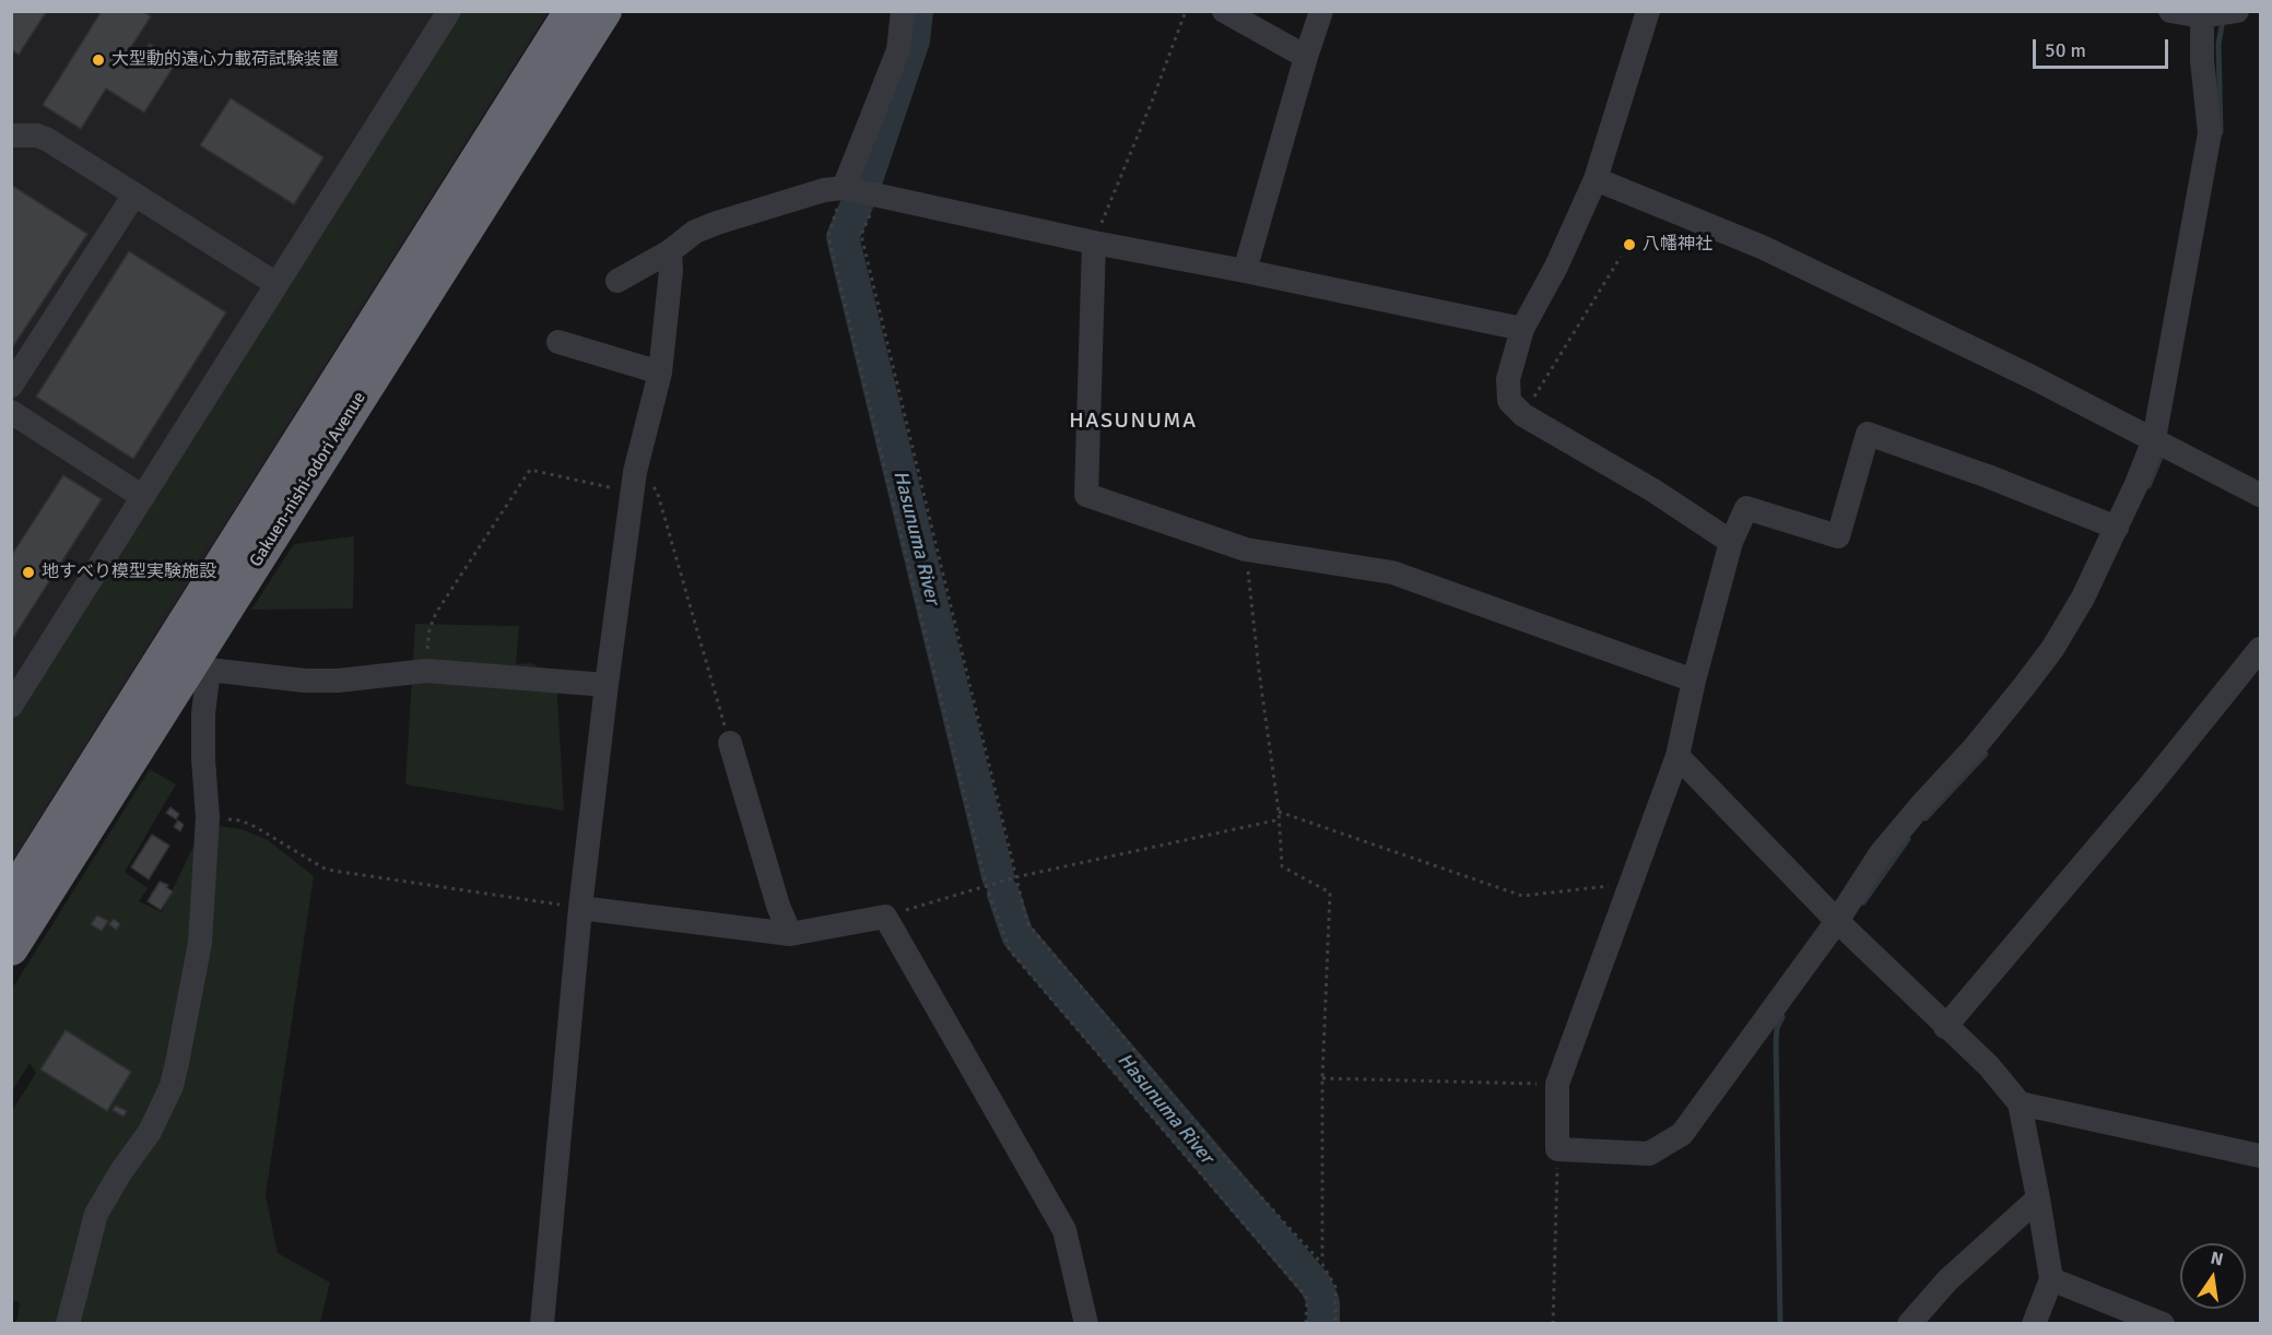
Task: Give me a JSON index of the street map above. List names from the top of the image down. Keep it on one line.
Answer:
{"streets":{"highway":["Gakuen-nishi-odori Avenue"]},"districts":["HASUNUMA"],"water":["Hasunuma River"],"places":["大型動的遠心力載荷試験装置","八幡神社","地すべり模型実験施設"],"scale_bar":"50 m","north":"top"}
